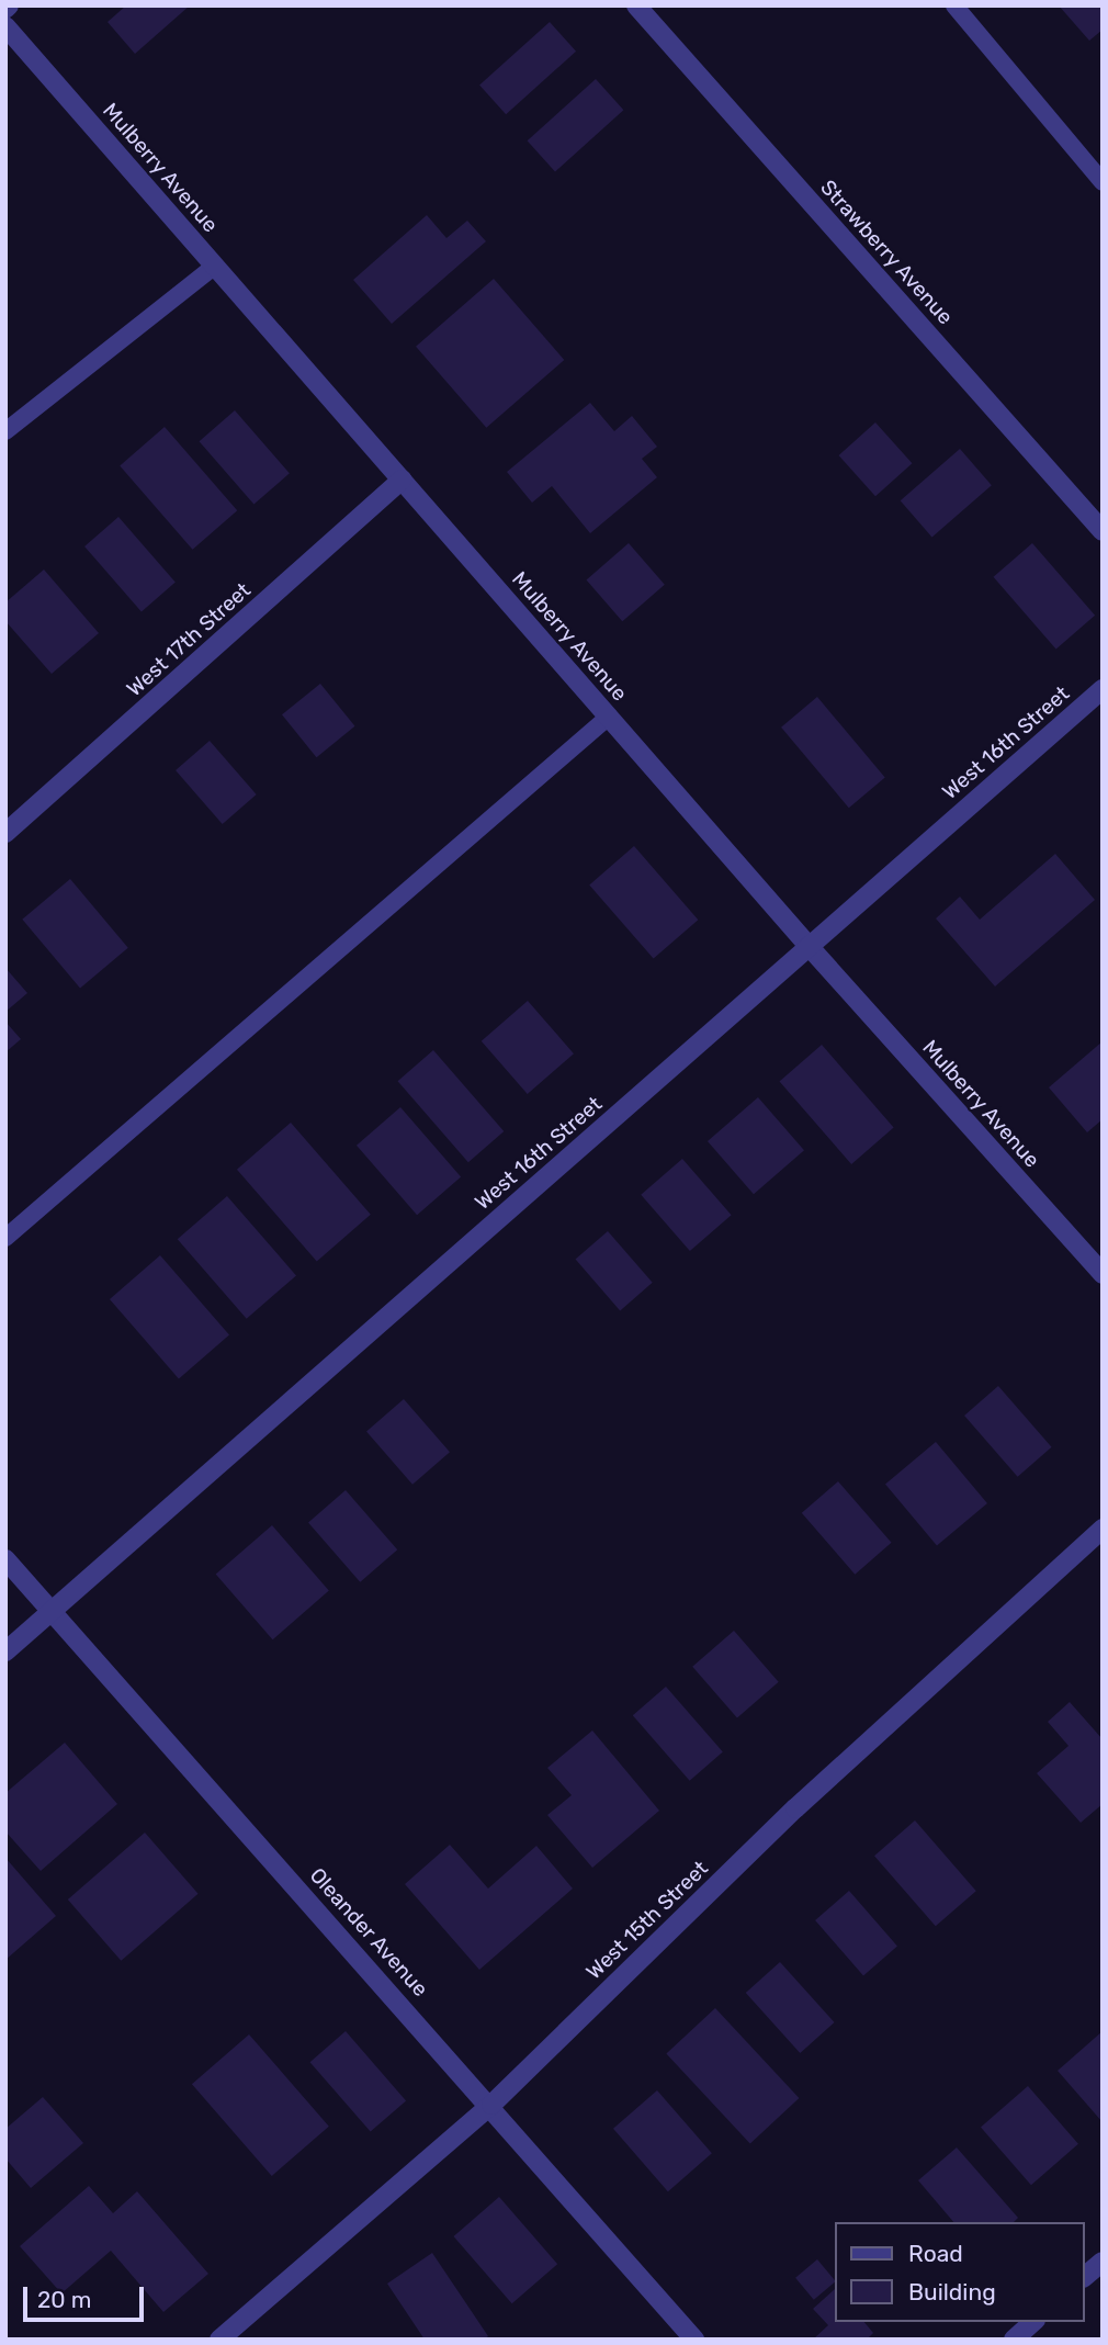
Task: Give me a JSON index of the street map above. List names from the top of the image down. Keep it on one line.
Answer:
{"streets":{"street":["Mulberry Avenue","Strawberry Avenue","West 17th Street","West 16th Street","West 15th Street","Oleander Avenue"]},"crossings":[["Mulberry Avenue","West 17th Street"],["Mulberry Avenue","West 16th Street"],["West 16th Street","Oleander Avenue"],["West 15th Street","Oleander Avenue"]],"legend":["Road","Building"],"scale_bar":"20 m"}
